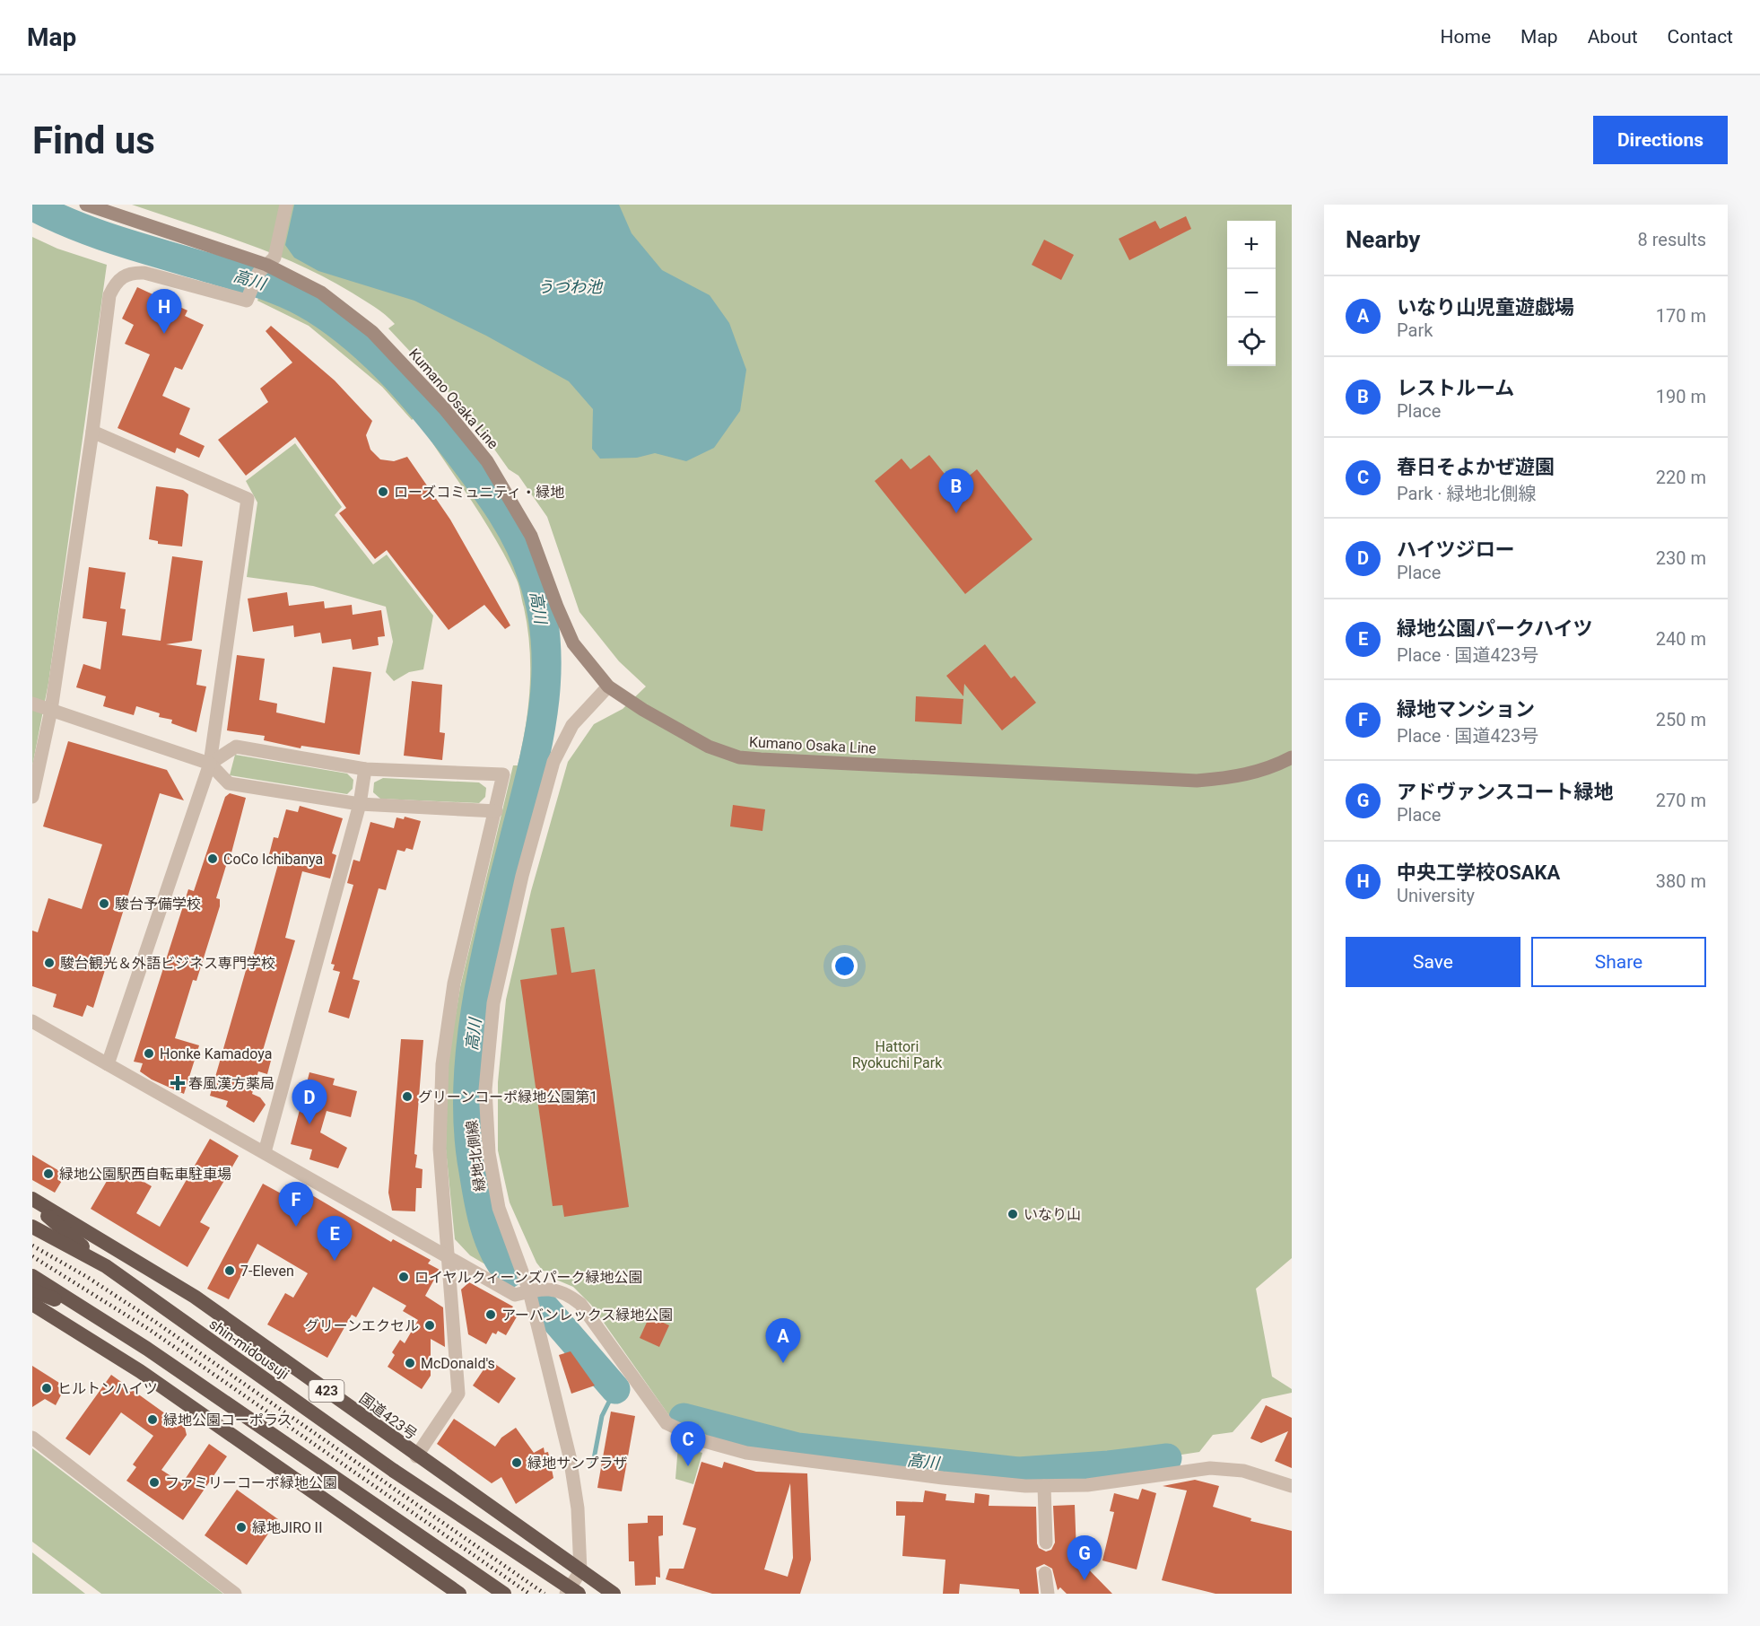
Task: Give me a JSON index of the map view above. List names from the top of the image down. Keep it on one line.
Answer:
{"streets":{"highway":["shin-midousuji","423","国道423号"],"main road":["Kumano Osaka Line"],"street":["緑地北側線"]},"crossings":[["Kumano Osaka Line","緑地北側線"],["緑地北側線","国道423号"]],"water":["高川","うづわ池"],"parks":["Hattori Ryokuchi Park"],"places":{"other":["ローズコミュニティ・緑地","CoCo Ichibanya","駿台予備学校","駿台観光＆外語ビジネス専門学校","Honke Kamadoya","グリーンコーポ緑地公園第1","緑地公園駅西自転車駐車場","いなり山","7-Eleven","ロイヤルクィーンズパーク緑地公園","アーバンレックス緑地公園","グリーンエクセル","McDonald's","ヒルトンハイツ","緑地公園コーポラス","緑地サンプラザ","ファミリーコーポ緑地公園","緑地JIROⅡ"],"health":["春風漢方薬局"]},"page":{"header":"Map","nav":["Home","Map","About","Contact"],"buttons":["Directions",["Save","Share"]],"title":"Find us","heading":["Nearby","8 results"],"map_buttons":["+","−"],"list":[{"mark":"A","name":"いなり山児童遊戯場","note":"Park","value":"170 m"},{"mark":"B","name":"レストルーム","note":"Place","value":"190 m"},{"mark":"C","name":"春日そよかぜ遊園","note":"Park · 緑地北側線","value":"220 m"},{"mark":"D","name":"ハイツジロー","note":"Place","value":"230 m"},{"mark":"E","name":"緑地公園パークハイツ","note":"Place · 国道423号","value":"240 m"},{"mark":"F","name":"緑地マンション","note":"Place · 国道423号","value":"250 m"},{"mark":"G","name":"アドヴァンスコート緑地","note":"Place","value":"270 m"},{"mark":"H","name":"中央工学校OSAKA","note":"University","value":"380 m"}],"pins":["H","B","D","F","E","A","C","G"]}}
